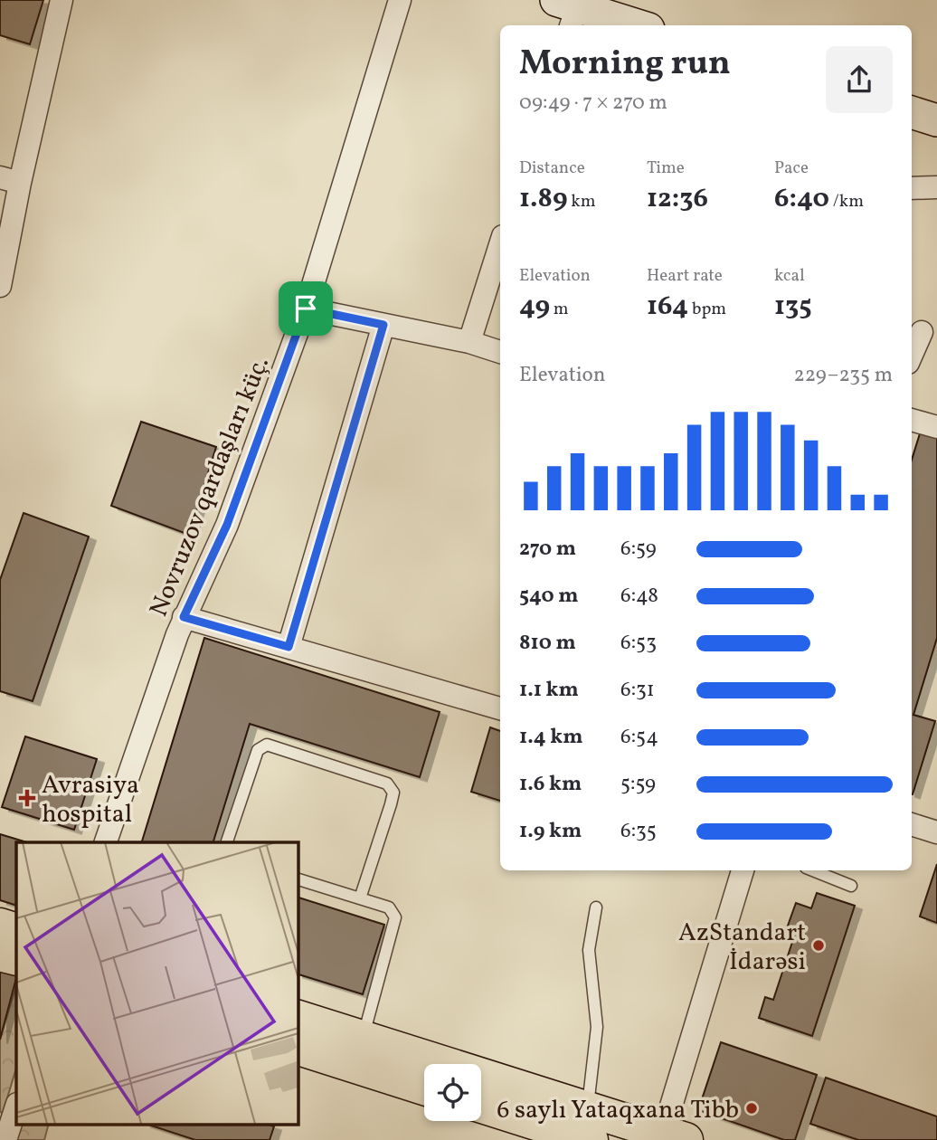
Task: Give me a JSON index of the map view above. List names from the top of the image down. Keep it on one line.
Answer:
{"streets":{"street":["Novruzov qardaşları küç."]},"places":{"health":["Avrasiya hospital"],"other":["AzStandart İdarəsi","6 saylı Yataqxana Tibb"]},"page":{"heading":["Morning run","09:49 · 7 × 270 m"],"stats":[["Distance","1.89 km"],["Time","12:36"],["Pace","6:40 /km"],["Elevation","49 m"],["Heart rate","164 bpm"],["kcal","135"]],"chart":["Elevation","229–235 m"],"list":[{"name":"270 m","note":"6:59"},{"name":"540 m","note":"6:48"},{"name":"810 m","note":"6:53"},{"name":"1.1 km","note":"6:31"},{"name":"1.4 km","note":"6:54"},{"name":"1.6 km","note":"5:59"},{"name":"1.9 km","note":"6:35"}]}}
